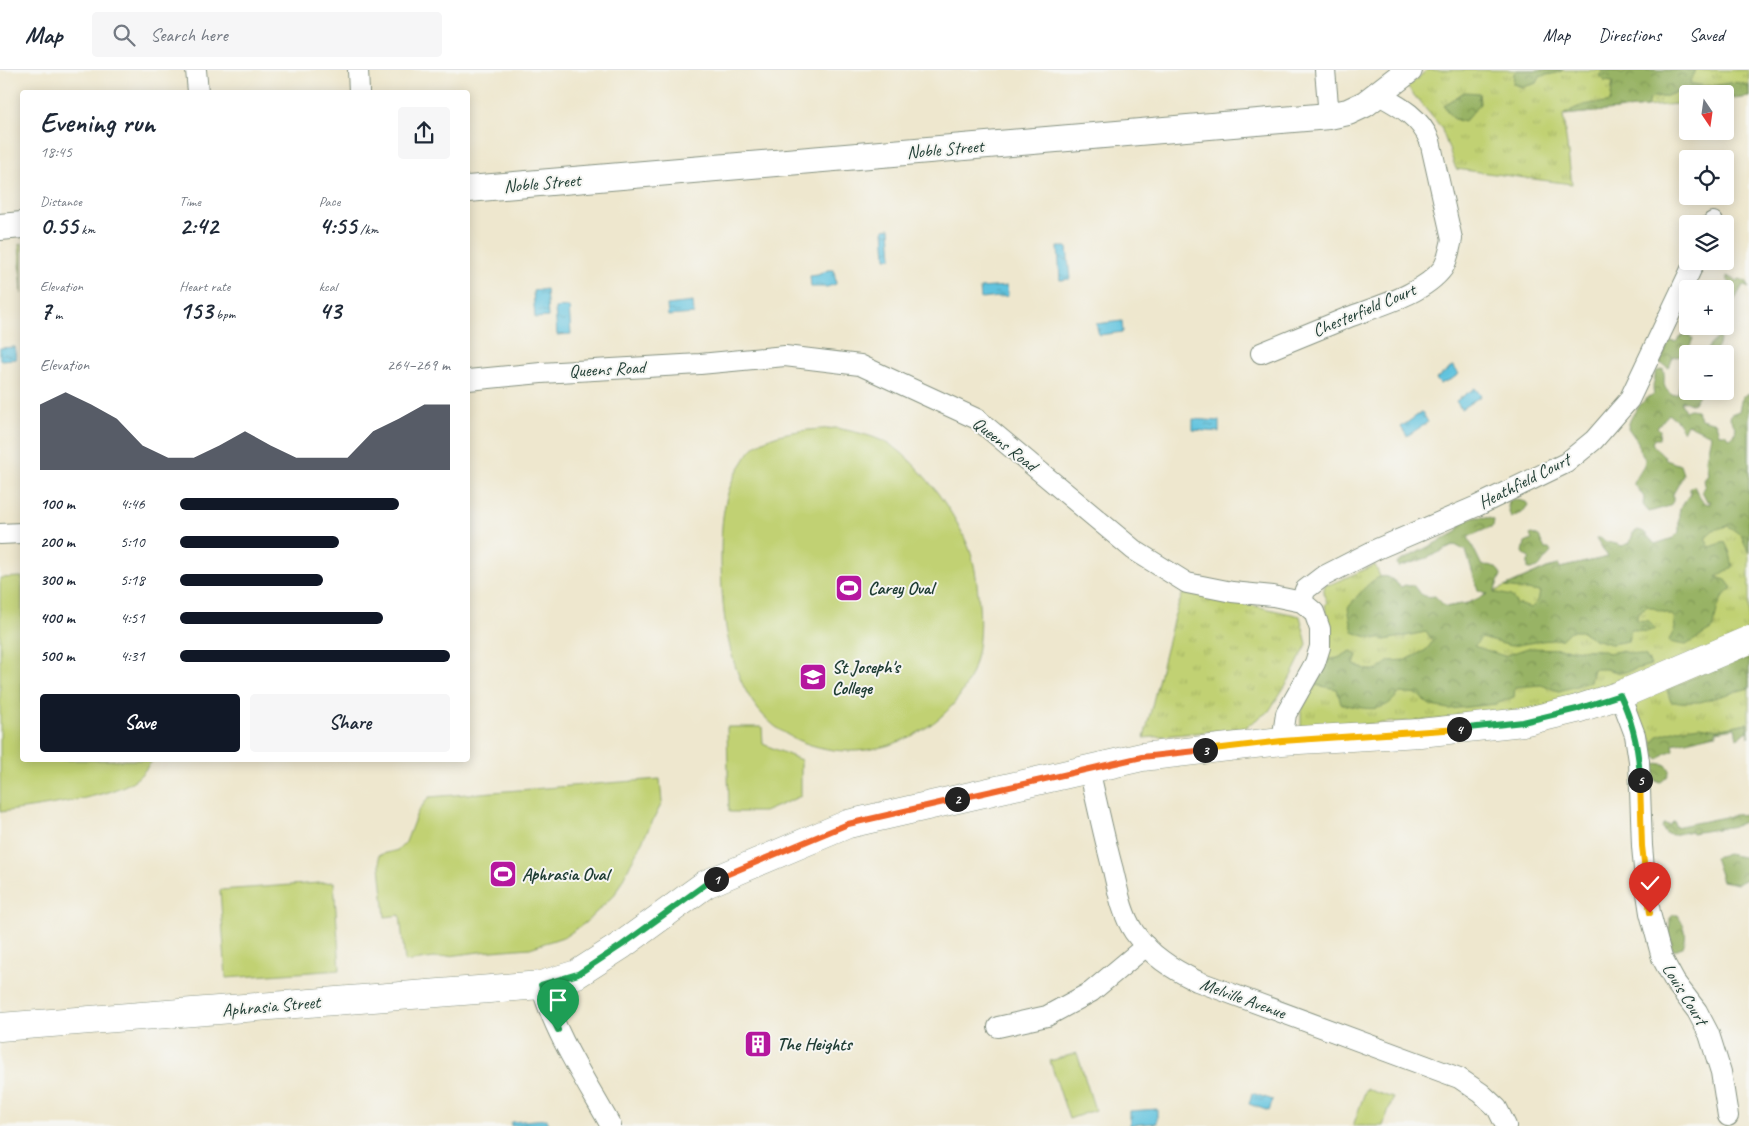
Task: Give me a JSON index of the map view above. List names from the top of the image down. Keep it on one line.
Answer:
{"streets":{"main road":["Aphrasia Street"],"street":["Noble Street","Chesterfield Court","Queens Road","Heathfield Court","Louis Court","Melville Avenue"]},"crossings":[["Noble Street","Chesterfield Court"],["Queens Road","Heathfield Court"],["Louis Court","Aphrasia Street"],["Melville Avenue","Aphrasia Street"]],"places":{"sports":["Carey Oval","Aphrasia Oval"],"school or university":["St Joseph's College"],"building":["The Heights"]},"north":"bottom","page":{"header":"Map","search":"Search here","nav":["Map","Directions","Saved"],"map_buttons":["+","−"],"heading":["Evening run","18:45"],"stats":[["Distance","0.55 km"],["Time","2:42"],["Pace","4:55 /km"],["Elevation","7 m"],["Heart rate","153 bpm"],["kcal","43"]],"chart":["Elevation","264–269 m"],"list":[{"name":"100 m","note":"4:46"},{"name":"200 m","note":"5:10"},{"name":"300 m","note":"5:18"},{"name":"400 m","note":"4:51"},{"name":"500 m","note":"4:31"}],"buttons":["Save","Share"],"pins":["4","3","5","2","1"]}}
